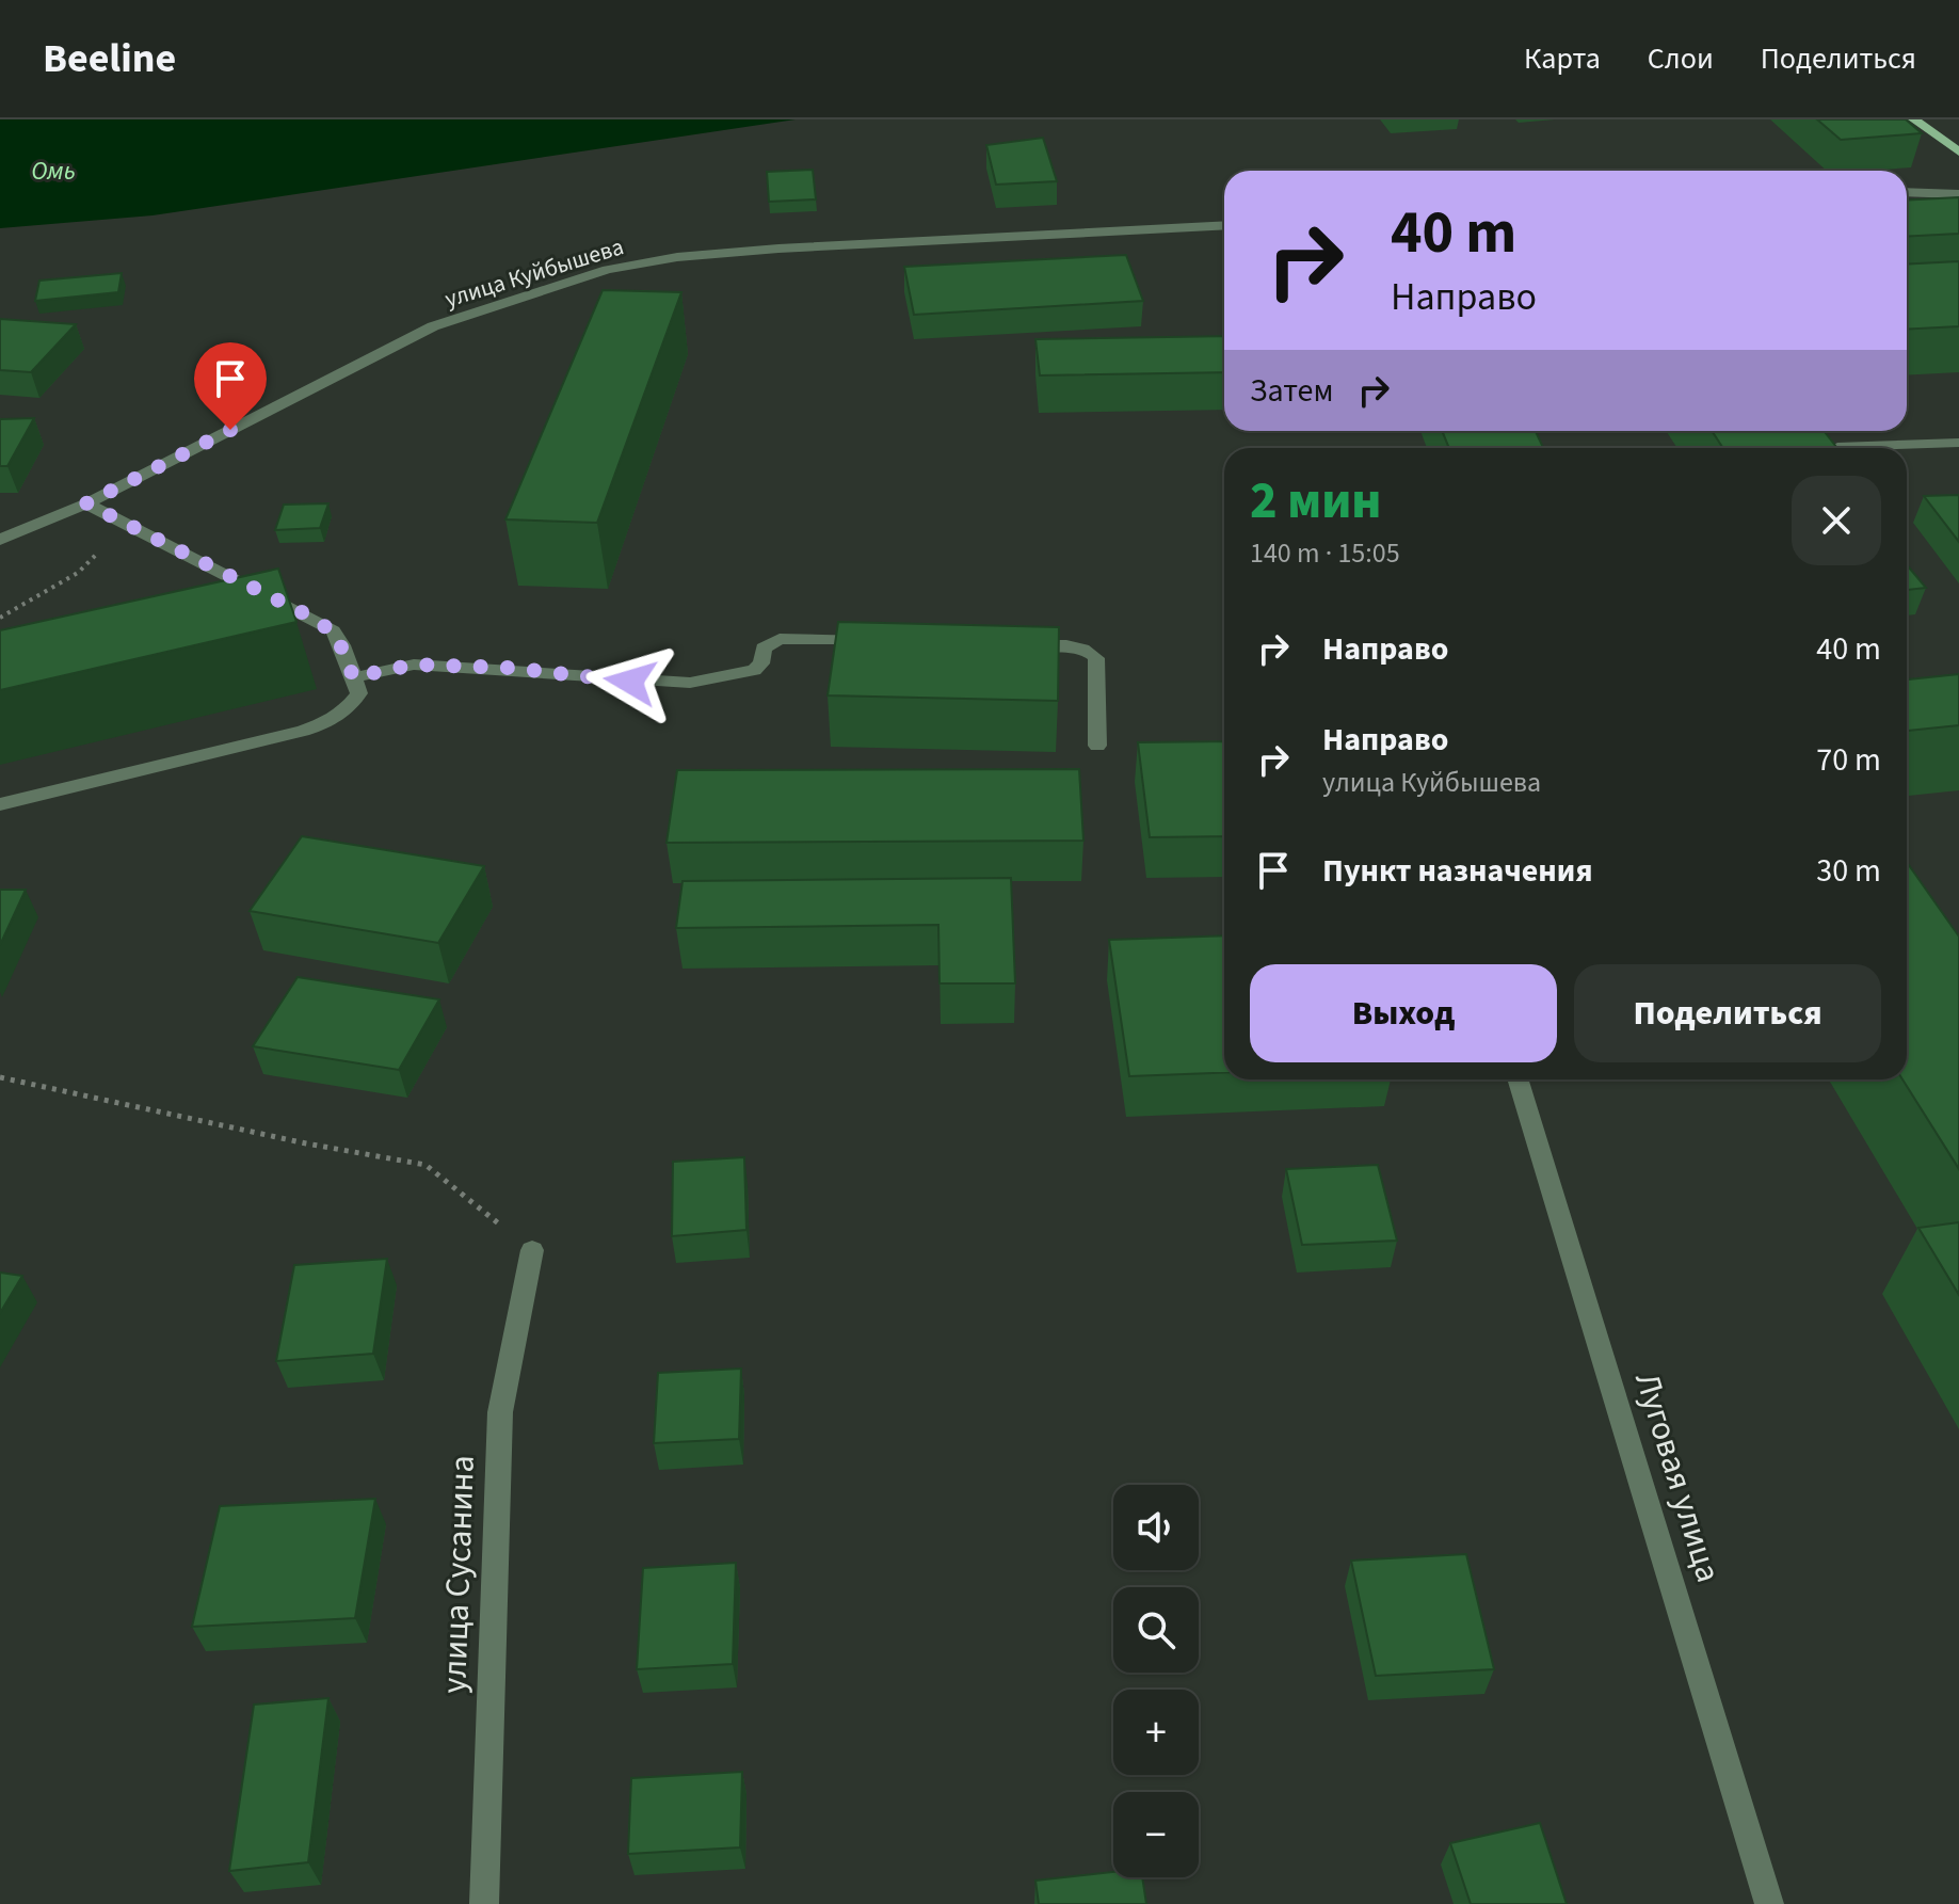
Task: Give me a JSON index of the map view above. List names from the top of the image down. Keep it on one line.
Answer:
{"streets":{"street":["улица Куйбышева","Луговая улица","улица Сусанина"]},"water":["Омь"],"page":{"header":"Beeline","nav":["Карта","Слои","Поделиться"],"turn":["40 m","Направо"],"then":"Затем","heading":["2 мин","140 m · 15:05"],"list":[{"name":"Направо","value":"40 m"},{"name":"Направо","note":"улица Куйбышева","value":"70 m"},{"name":"Пункт назначения","value":"30 m"}],"buttons":["Выход","Поделиться"],"map_buttons":["+","−"]}}
